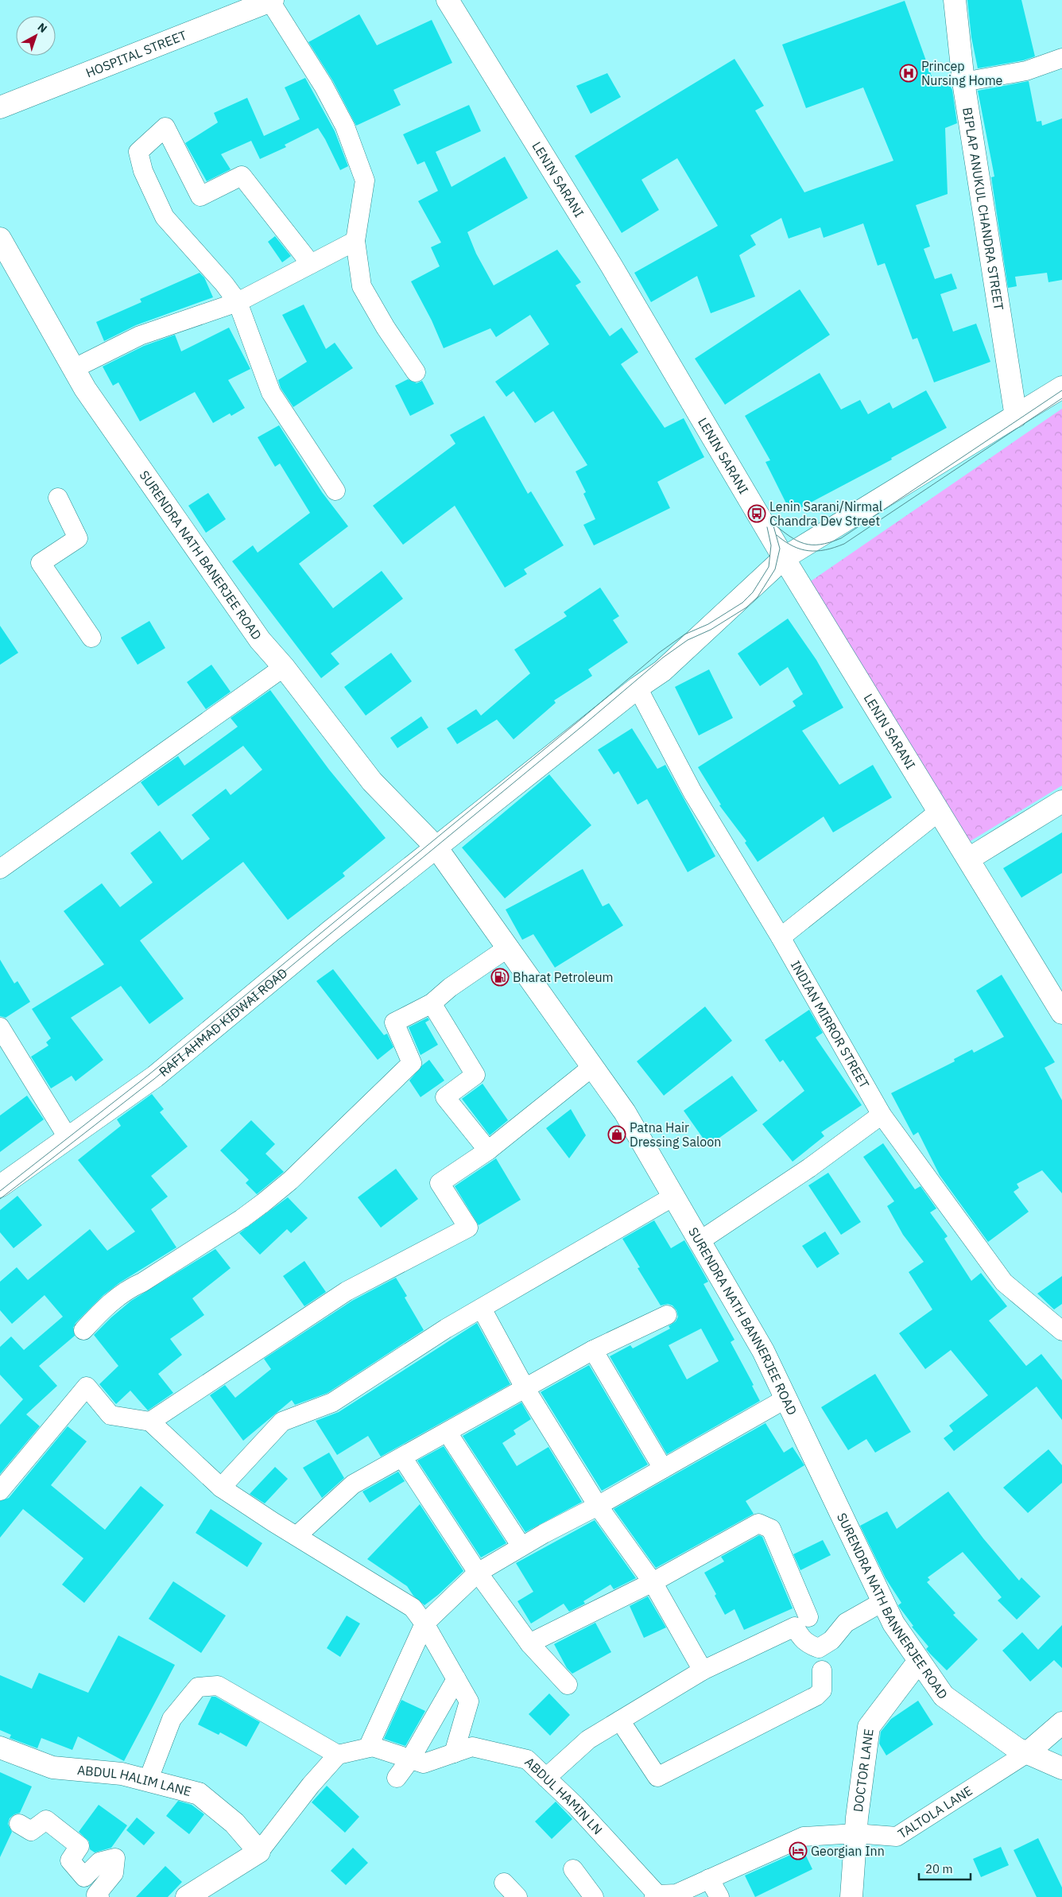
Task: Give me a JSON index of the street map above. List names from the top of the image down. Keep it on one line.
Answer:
{"streets":{"main road":["HOSPITAL STREET","LENIN SARANI","BIPLAP ANUKUL CHANDRA STREET","SURENDRA NATH BANERJEE ROAD","RAFI AHMAD KIDWAI ROAD","SURENDRA NATH BANNERJEE ROAD","DOCTOR LANE","ABDUL HALIM LANE"],"street":["INDIAN MIRROR STREET","ABDUL HAMIN LN","TALTOLA LANE"]},"crossings":[["LENIN SARANI","RAFI AHMAD KIDWAI ROAD"],["BIPLAP ANUKUL CHANDRA STREET","RAFI AHMAD KIDWAI ROAD"],["SURENDRA NATH BANERJEE ROAD","RAFI AHMAD KIDWAI ROAD"],["SURENDRA NATH BANERJEE ROAD","SURENDRA NATH BANNERJEE ROAD"],["RAFI AHMAD KIDWAI ROAD","INDIAN MIRROR STREET"],["RAFI AHMAD KIDWAI ROAD","SURENDRA NATH BANNERJEE ROAD"],["SURENDRA NATH BANNERJEE ROAD","DOCTOR LANE"],["SURENDRA NATH BANNERJEE ROAD","TALTOLA LANE"],["DOCTOR LANE","TALTOLA LANE"],["ABDUL HAMIN LN","TALTOLA LANE"]],"places":{"hospital":["Princep Nursing Home"],"bus stop":["Lenin Sarani/Nirmal Chandra Dev Street"],"fuel station":["Bharat Petroleum"],"shop":["Patna Hair Dressing Saloon"],"hotel":["Georgian Inn"]},"scale_bar":"20 m","north":"top right"}
